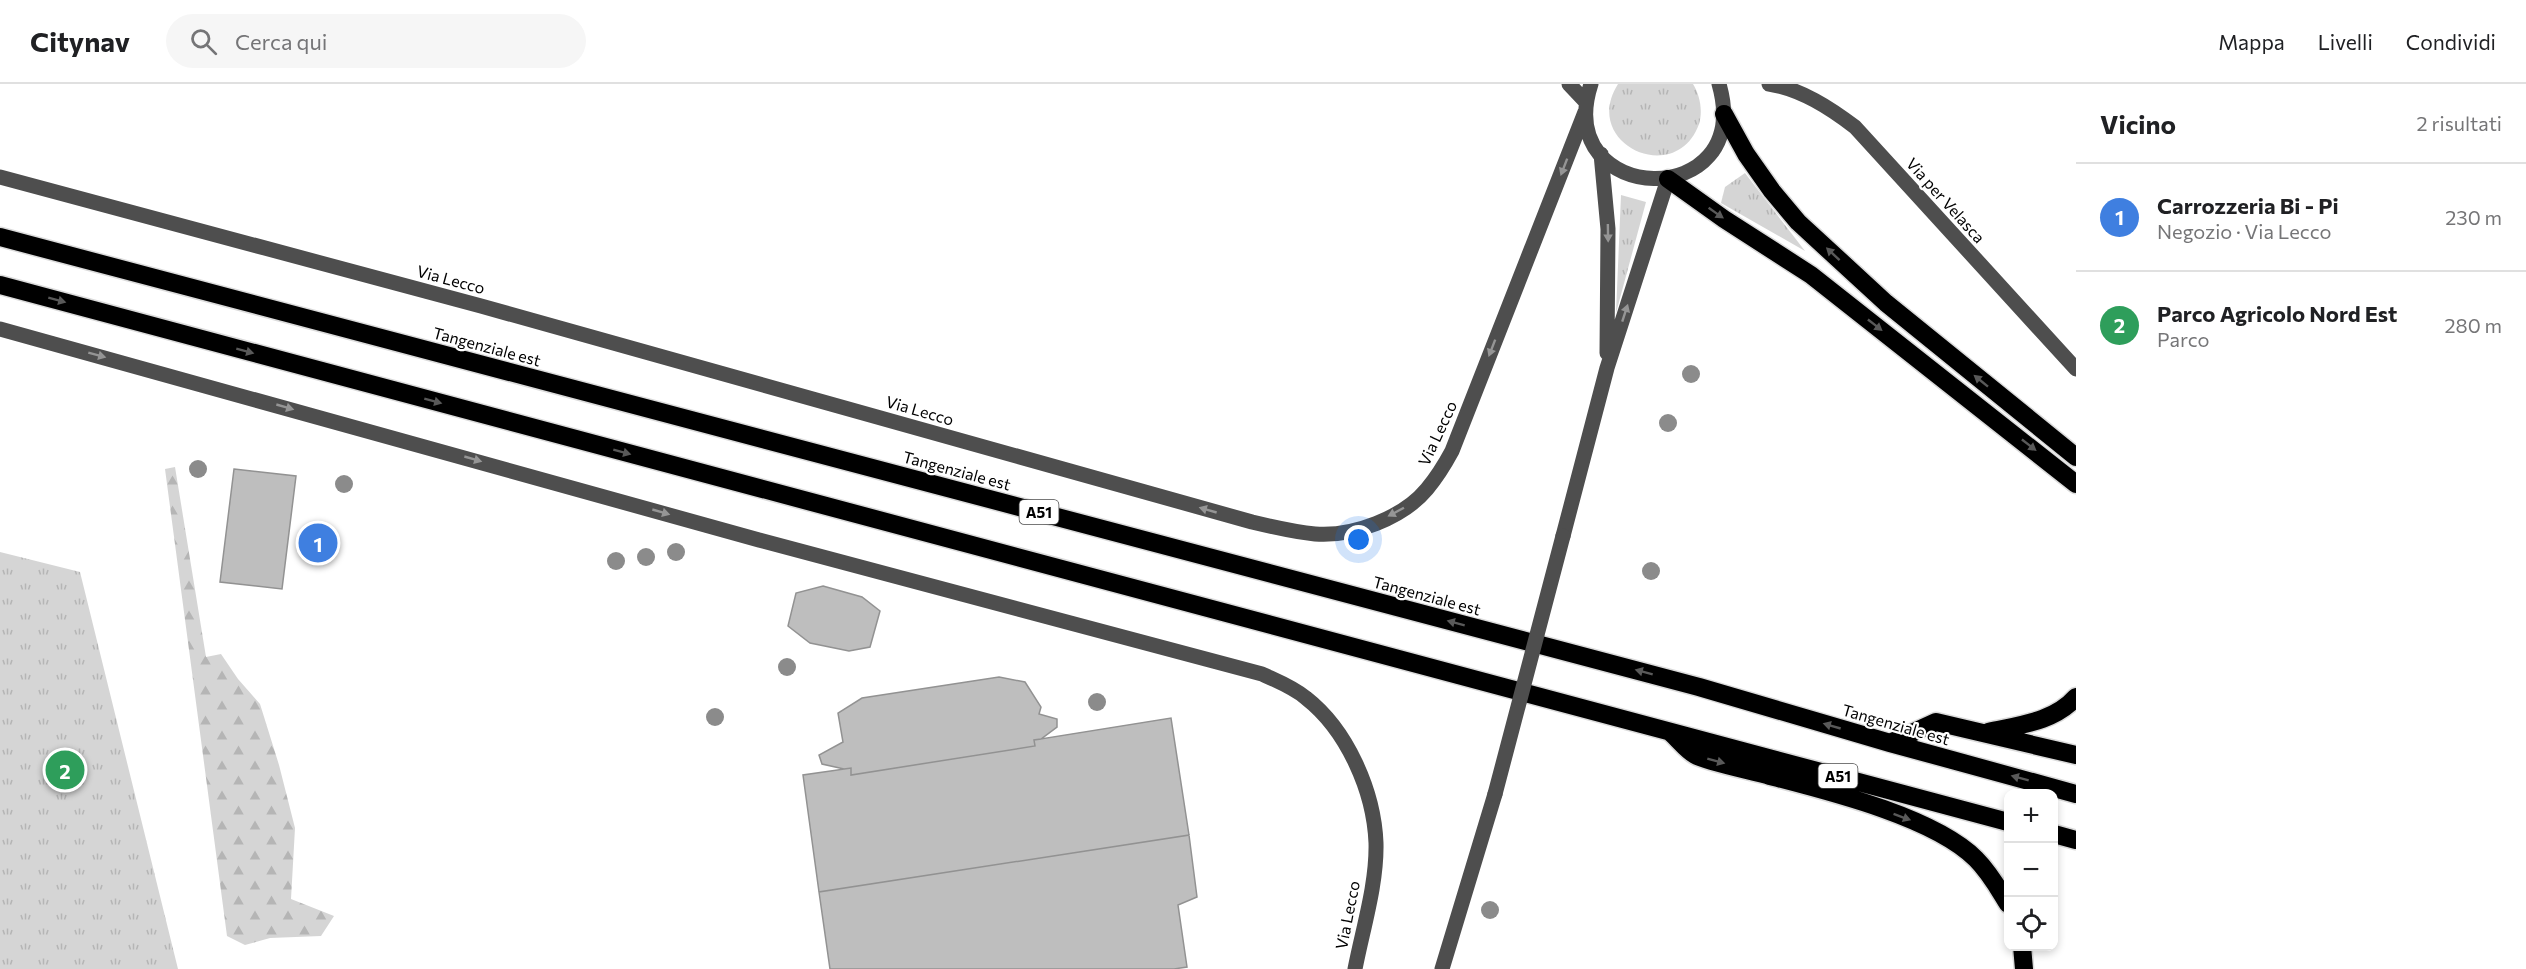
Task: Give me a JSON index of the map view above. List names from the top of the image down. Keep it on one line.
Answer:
{"streets":{"highway":["Tangenziale est","A51"],"street":["Via per Velasca","Via Lecco"]},"page":{"header":"Citynav","search":"Cerca qui","nav":["Mappa","Livelli","Condividi"],"heading":["Vicino","2 risultati"],"list":[{"mark":"1","name":"Carrozzeria Bi - Pi","note":"Negozio · Via Lecco","value":"230 m"},{"mark":"2","name":"Parco Agricolo Nord Est","note":"Parco","value":"280 m"}],"pins":["1","2"],"map_buttons":["+","−"]}}
